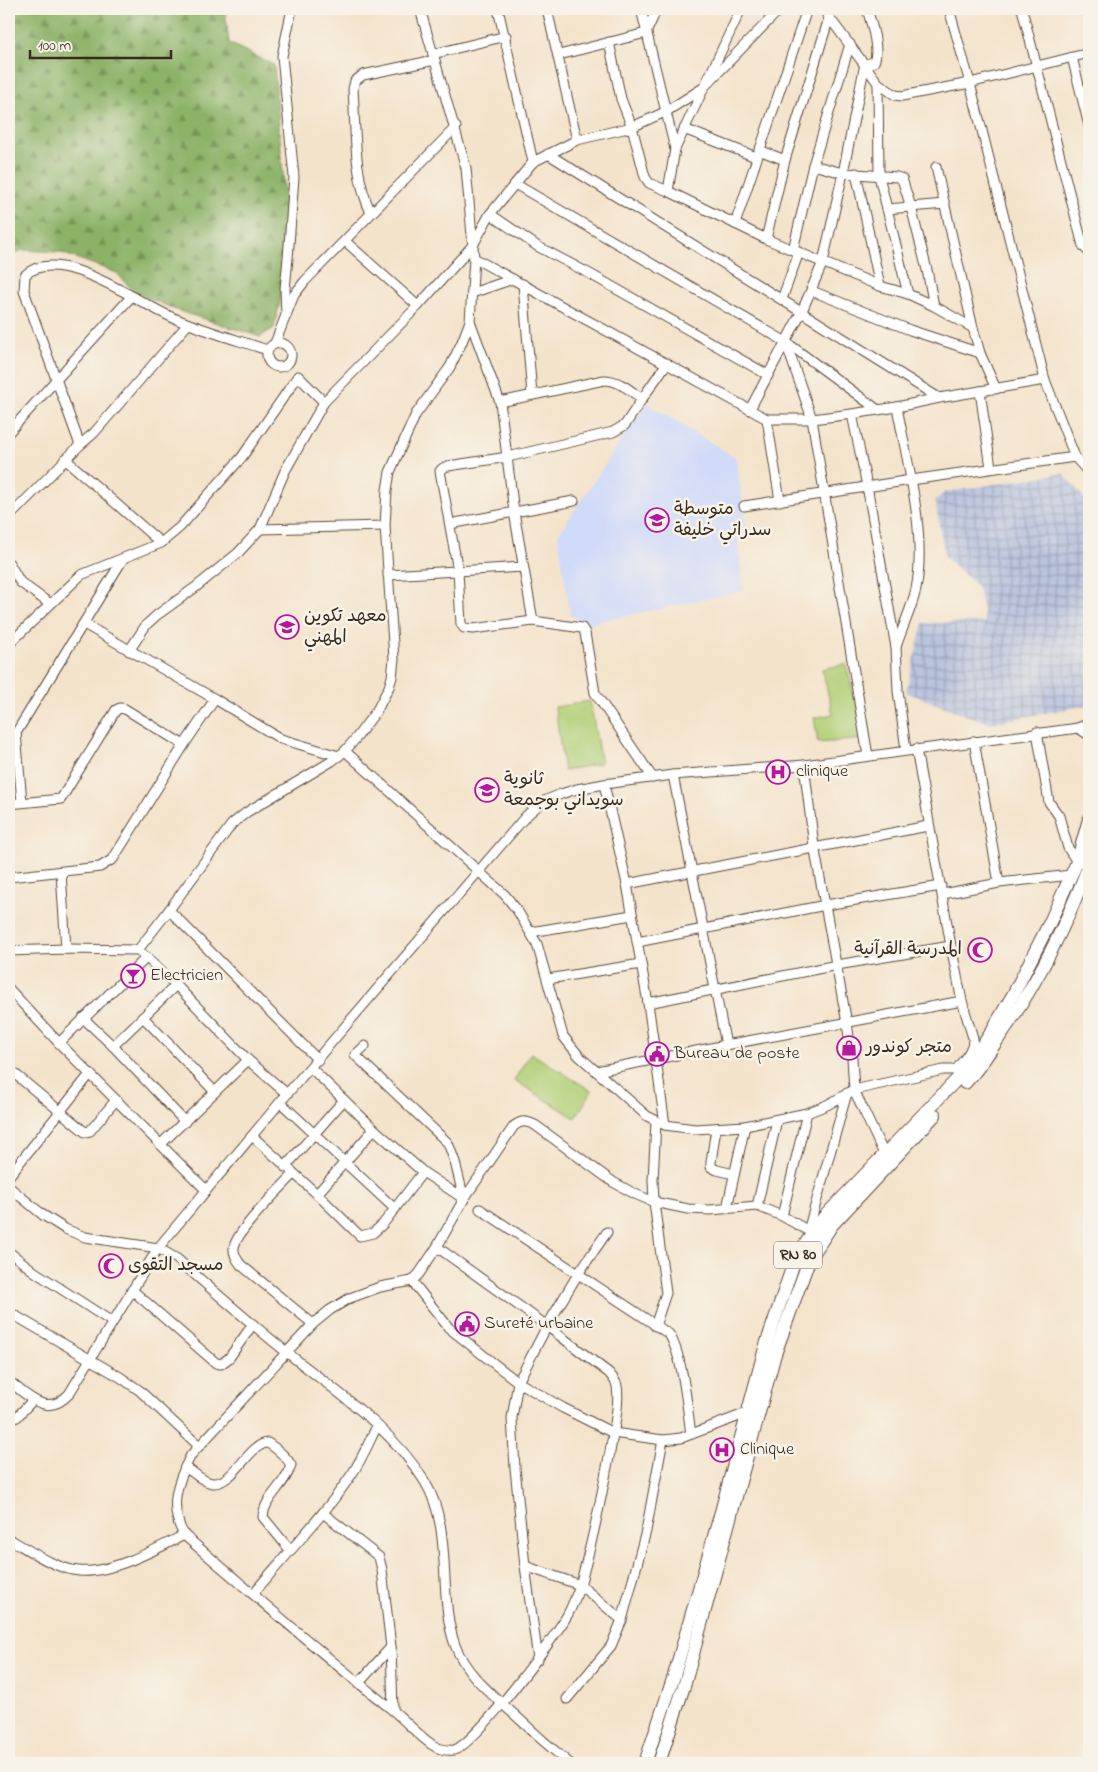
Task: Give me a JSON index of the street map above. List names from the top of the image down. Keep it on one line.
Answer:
{"streets":{"main road":["RN 80"]},"places":{"school or university":["متوسطة سدراتي خليفة","معهد تكوين المهني","ثانوية سويداني بوجمعة"],"hospital":["clinique","Clinique"],"mosque":["المدرسة القرآنية","مسجد التقوى"],"bar":["Electricien"],"shop":["متجر كوندور"],"public building":["Bureau de poste","Sureté urbaine"]},"scale_bar":"100 m"}
